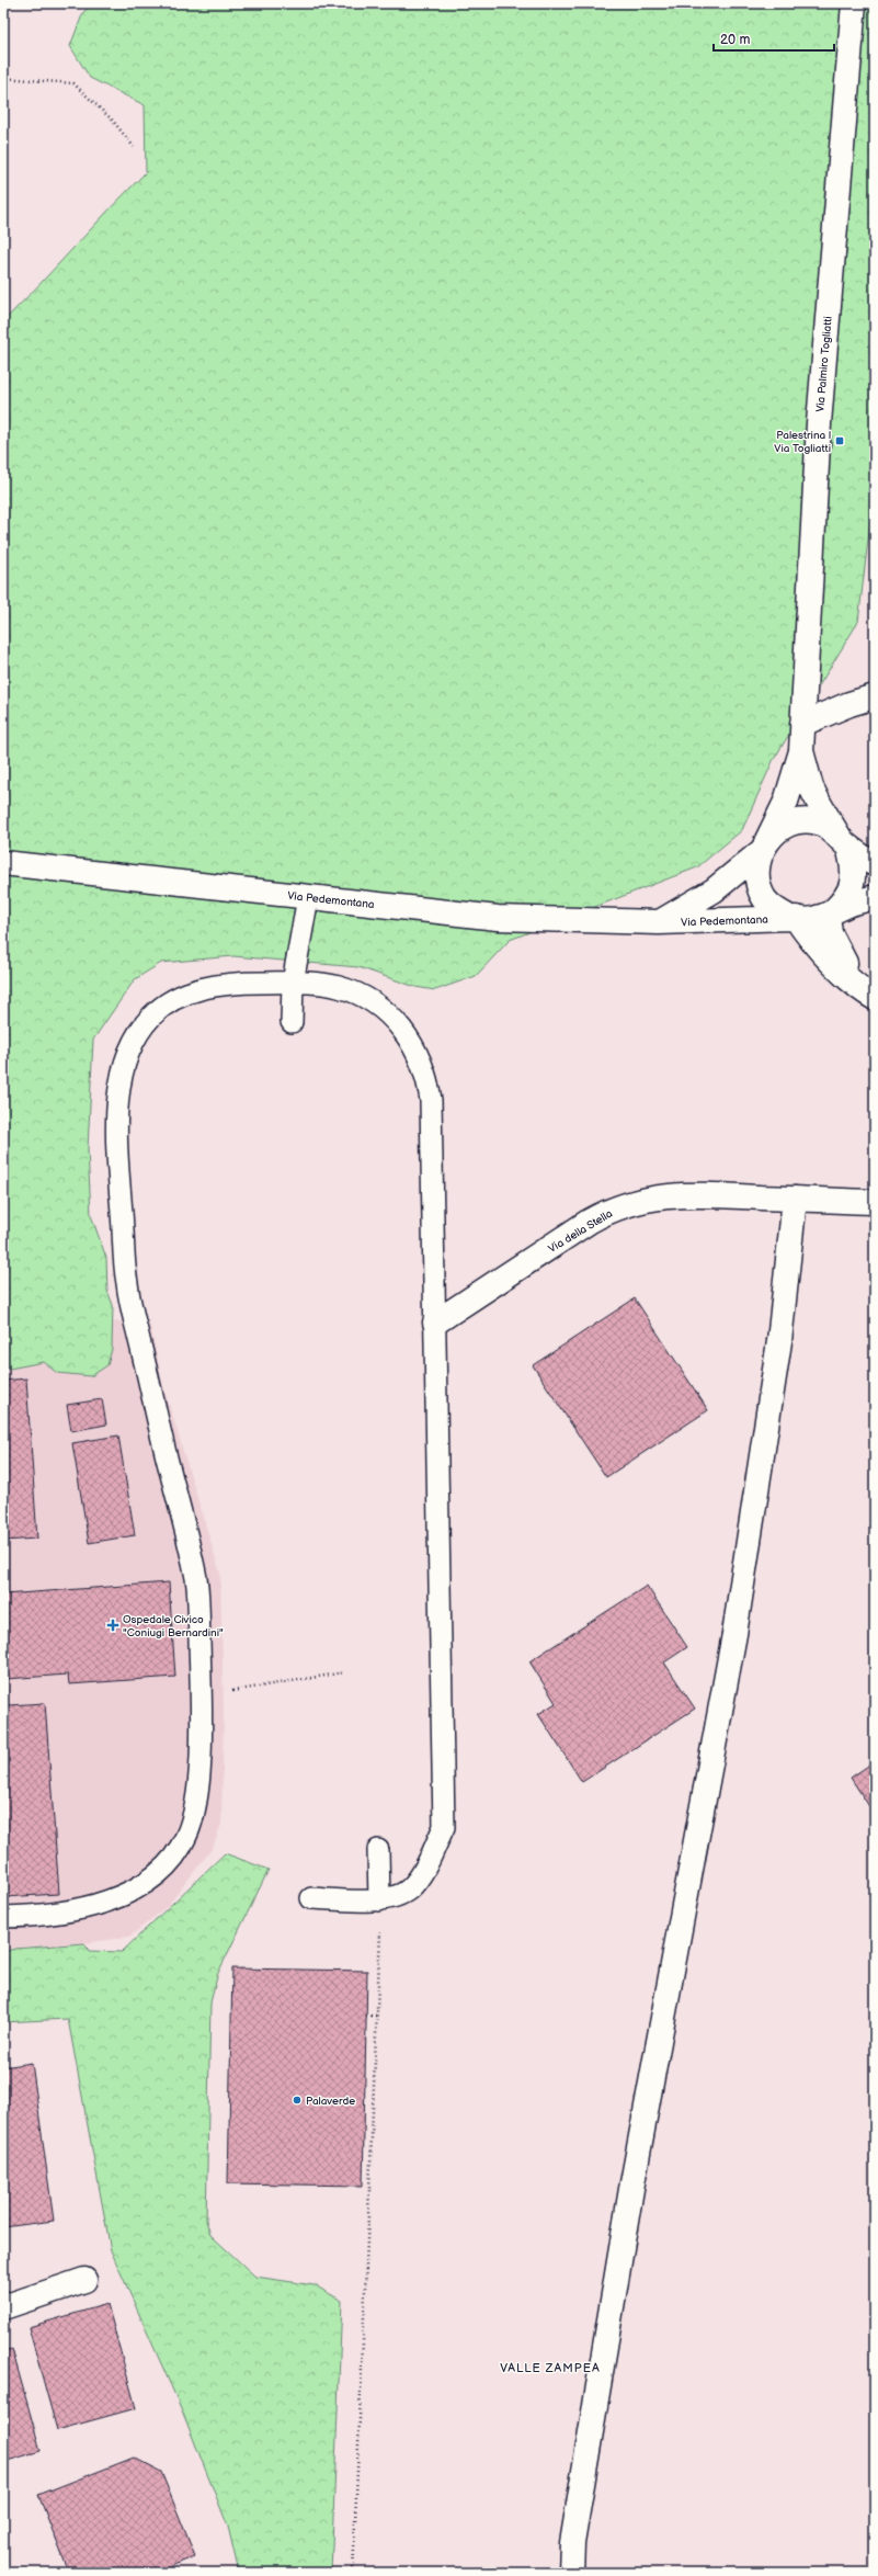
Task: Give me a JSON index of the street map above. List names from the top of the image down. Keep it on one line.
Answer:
{"streets":{"street":["Via Palmiro Togliatti","Via Pedemontana","Via della Stella"]},"crossings":[["Via Palmiro Togliatti","Via Pedemontana"]],"districts":["VALLE ZAMPEA"],"places":{"transit":["Palestrina | Via Togliatti"],"health":["Ospedale Civico \"Coniugi Bernardini\""],"other":["Palaverde"]},"scale_bar":"20 m"}
